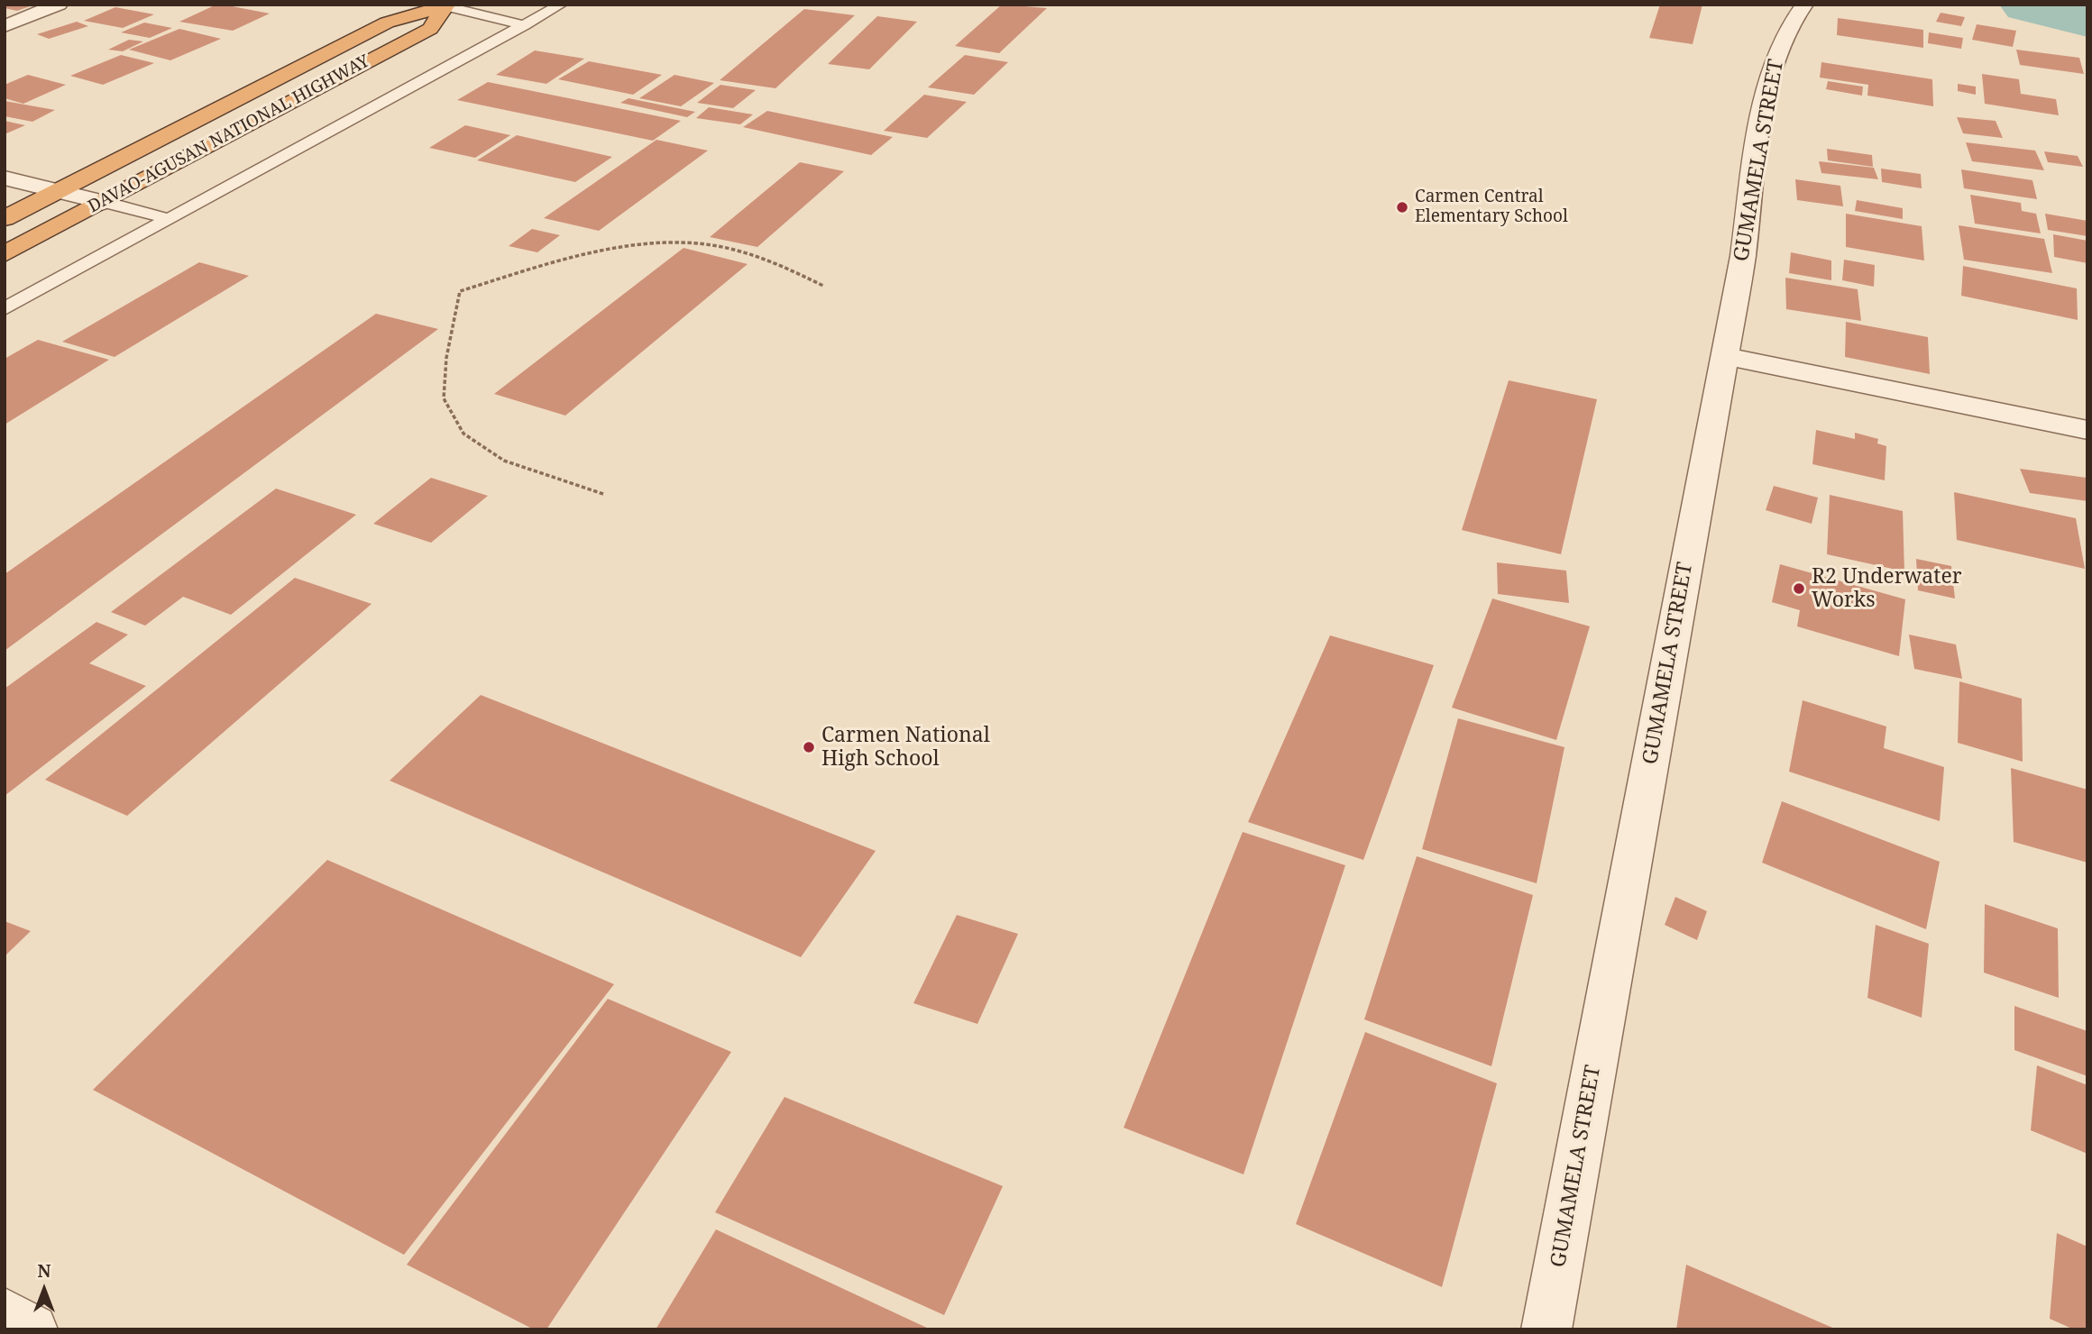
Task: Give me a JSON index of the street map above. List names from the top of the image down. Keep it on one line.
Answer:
{"streets":{"highway":["DAVAO-AGUSAN NATIONAL HIGHWAY"],"street":["GUMAMELA STREET"]},"places":["Carmen Central Elementary School","R2 Underwater Works","Carmen National High School"],"north":"top"}
